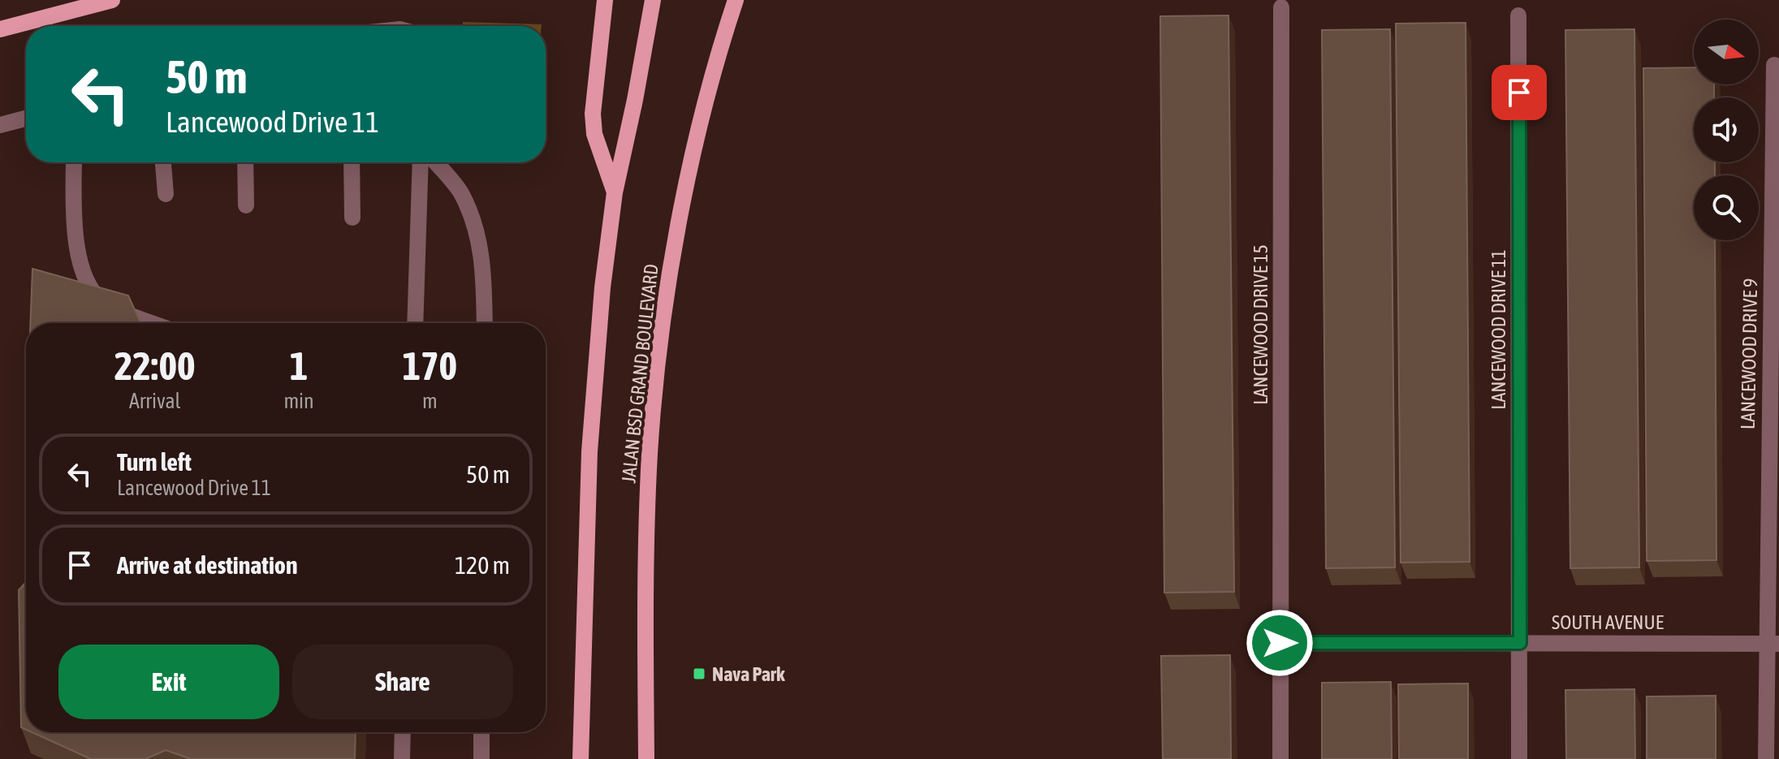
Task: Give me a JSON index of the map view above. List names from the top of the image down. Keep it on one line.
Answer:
{"streets":{"main road":["JALAN BSD GRAND BOULEVARD"],"street":["LANCEWOOD DRIVE 15","LANCEWOOD DRIVE 11","LANCEWOOD DRIVE 9","SOUTH AVENUE"]},"crossings":[["LANCEWOOD DRIVE 15","SOUTH AVENUE"],["LANCEWOOD DRIVE 11","SOUTH AVENUE"],["LANCEWOOD DRIVE 9","SOUTH AVENUE"]],"places":{"transit":["Nava Park"]},"north":"right","page":{"turn":["50 m","Lancewood Drive 11"],"eta":["22:00","Arrival","1","min","170","m"],"list":[{"name":"Turn left","note":"Lancewood Drive 11","value":"50 m"},{"name":"Arrive at destination","value":"120 m"}],"buttons":["Exit","Share"]}}
